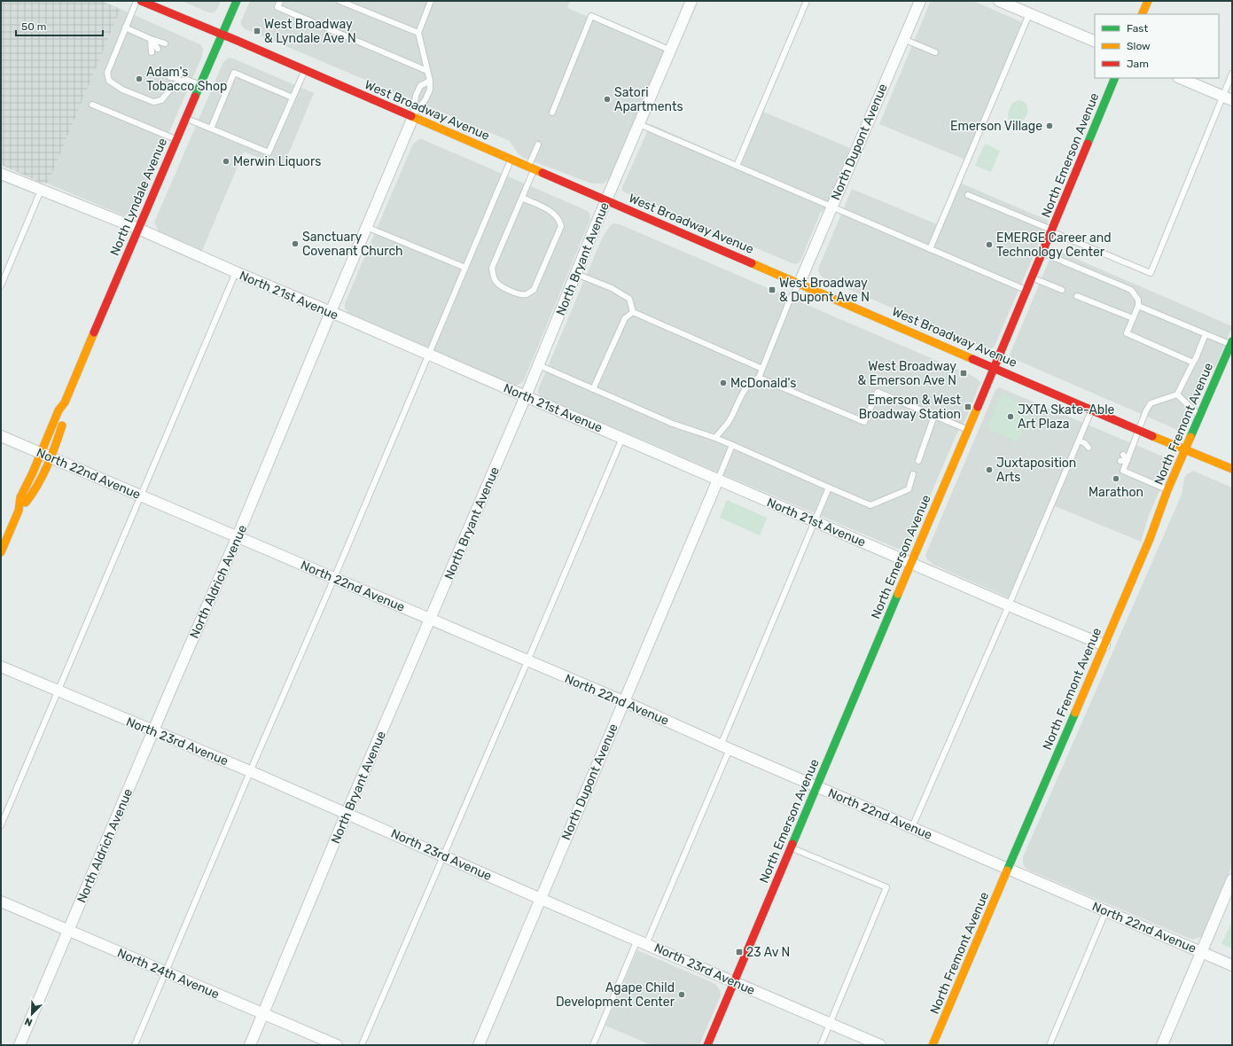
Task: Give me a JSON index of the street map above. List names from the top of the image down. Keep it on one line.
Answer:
{"streets":{"street":["West Broadway Avenue","North Dupont Avenue","North Emerson Avenue","North Lyndale Avenue","North Bryant Avenue","North 21st Avenue","North Fremont Avenue","North 22nd Avenue","North Aldrich Avenue","North 23rd Avenue","North 24th Avenue"]},"crossings":[["West Broadway Avenue","North Dupont Avenue"],["West Broadway Avenue","North Emerson Avenue"],["West Broadway Avenue","North Lyndale Avenue"],["West Broadway Avenue","North Bryant Avenue"],["West Broadway Avenue","North Fremont Avenue"],["West Broadway Avenue","North Aldrich Avenue"],["North Dupont Avenue","North 21st Avenue"],["North Dupont Avenue","North 22nd Avenue"],["North Dupont Avenue","North 23rd Avenue"],["North Emerson Avenue","North 21st Avenue"],["North Emerson Avenue","North 22nd Avenue"],["North Emerson Avenue","North 23rd Avenue"],["North Lyndale Avenue","North 21st Avenue"],["North Lyndale Avenue","North 22nd Avenue"],["North Bryant Avenue","North 21st Avenue"],["North Bryant Avenue","North 22nd Avenue"],["North Bryant Avenue","North 23rd Avenue"],["North Bryant Avenue","North 24th Avenue"],["North 21st Avenue","North Fremont Avenue"],["North 21st Avenue","North Aldrich Avenue"],["North Fremont Avenue","North 22nd Avenue"],["North 22nd Avenue","North Aldrich Avenue"],["North Aldrich Avenue","North 23rd Avenue"],["North Aldrich Avenue","North 24th Avenue"]],"places":{"transit":["West Broadway & Lyndale Ave N","West Broadway & Dupont Ave N","West Broadway & Emerson Ave N","Emerson & West Broadway Station","23 Av N"],"other":["Adam's Tobacco Shop","Satori Apartments","Emerson Village","Merwin Liquors","Sanctuary Covenant Church","EMERGE Career and Technology Center","McDonald's","JXTA Skate-Able Art Plaza","Juxtaposition Arts","Marathon","Agape Child Development Center"]},"legend":["Fast","Slow","Jam"],"scale_bar":"50 m","north":"bottom left"}
